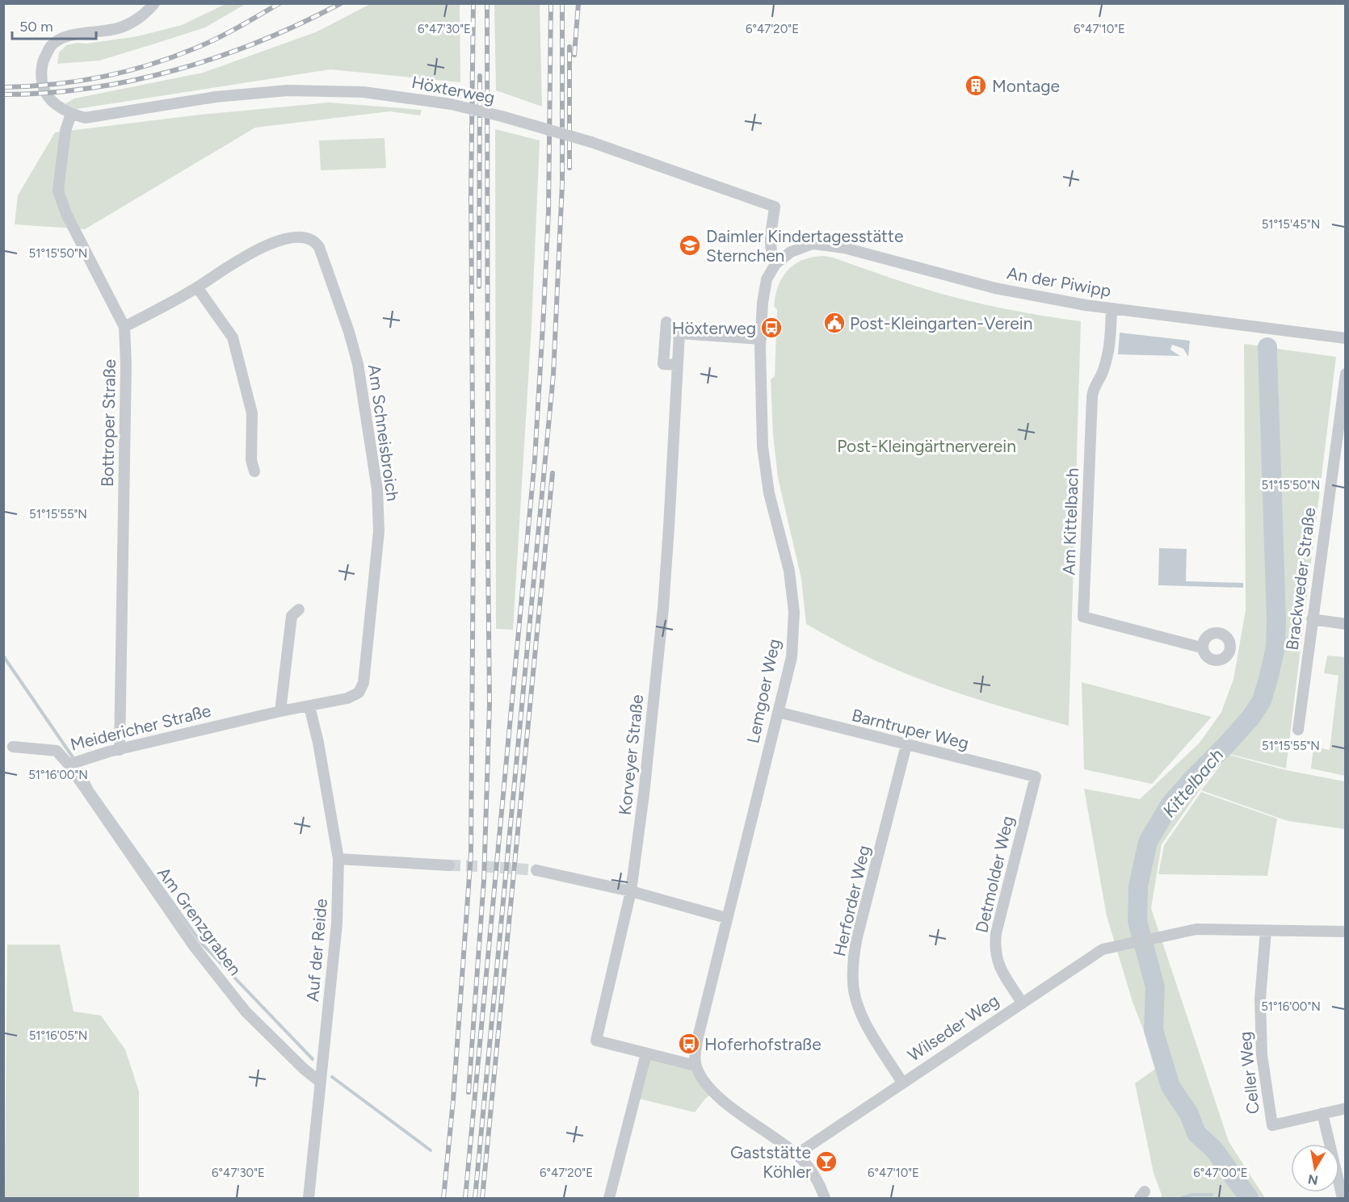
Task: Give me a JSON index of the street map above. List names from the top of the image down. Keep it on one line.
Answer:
{"streets":{"street":["Höxterweg","An der Piwipp","Bottroper Straße","Am Schneisbroich","Am Kittelbach","Brackweder Straße","Lemgoer Weg","Meidericher Straße","Barntruper Weg","Korveyer Straße","Detmolder Weg","Herforder Weg","Am Grenzgraben","Auf der Reide","Wilseder Weg","Celler Weg"]},"crossings":[["Höxterweg","An der Piwipp"],["Höxterweg","Bottroper Straße"],["Höxterweg","Lemgoer Weg"],["An der Piwipp","Am Kittelbach"],["An der Piwipp","Lemgoer Weg"],["Bottroper Straße","Meidericher Straße"],["Am Schneisbroich","Meidericher Straße"],["Am Schneisbroich","Auf der Reide"],["Lemgoer Weg","Barntruper Weg"],["Lemgoer Weg","Korveyer Straße"],["Meidericher Straße","Am Grenzgraben"],["Meidericher Straße","Auf der Reide"],["Barntruper Weg","Detmolder Weg"],["Barntruper Weg","Herforder Weg"],["Detmolder Weg","Wilseder Weg"],["Herforder Weg","Wilseder Weg"],["Am Grenzgraben","Auf der Reide"]],"water":["Kittelbach"],"parks":["Post-Kleingärtnerverein"],"places":{"building":["Montage"],"school or university":["Daimler Kindertagesstätte Sternchen"],"public building":["Post-Kleingarten-Verein"],"bus stop":["Höxterweg","Hoferhofstraße"],"bar":["Gaststätte Köhler"]},"scale_bar":"50 m","north":"bottom","coordinates":["6°47'30\"E","6°47'20\"E","6°47'10\"E","51°15'45\"N","51°15'50\"N","51°15'55\"N","51°16'00\"N","51°16'05\"N","6°47'00\"E"]}
